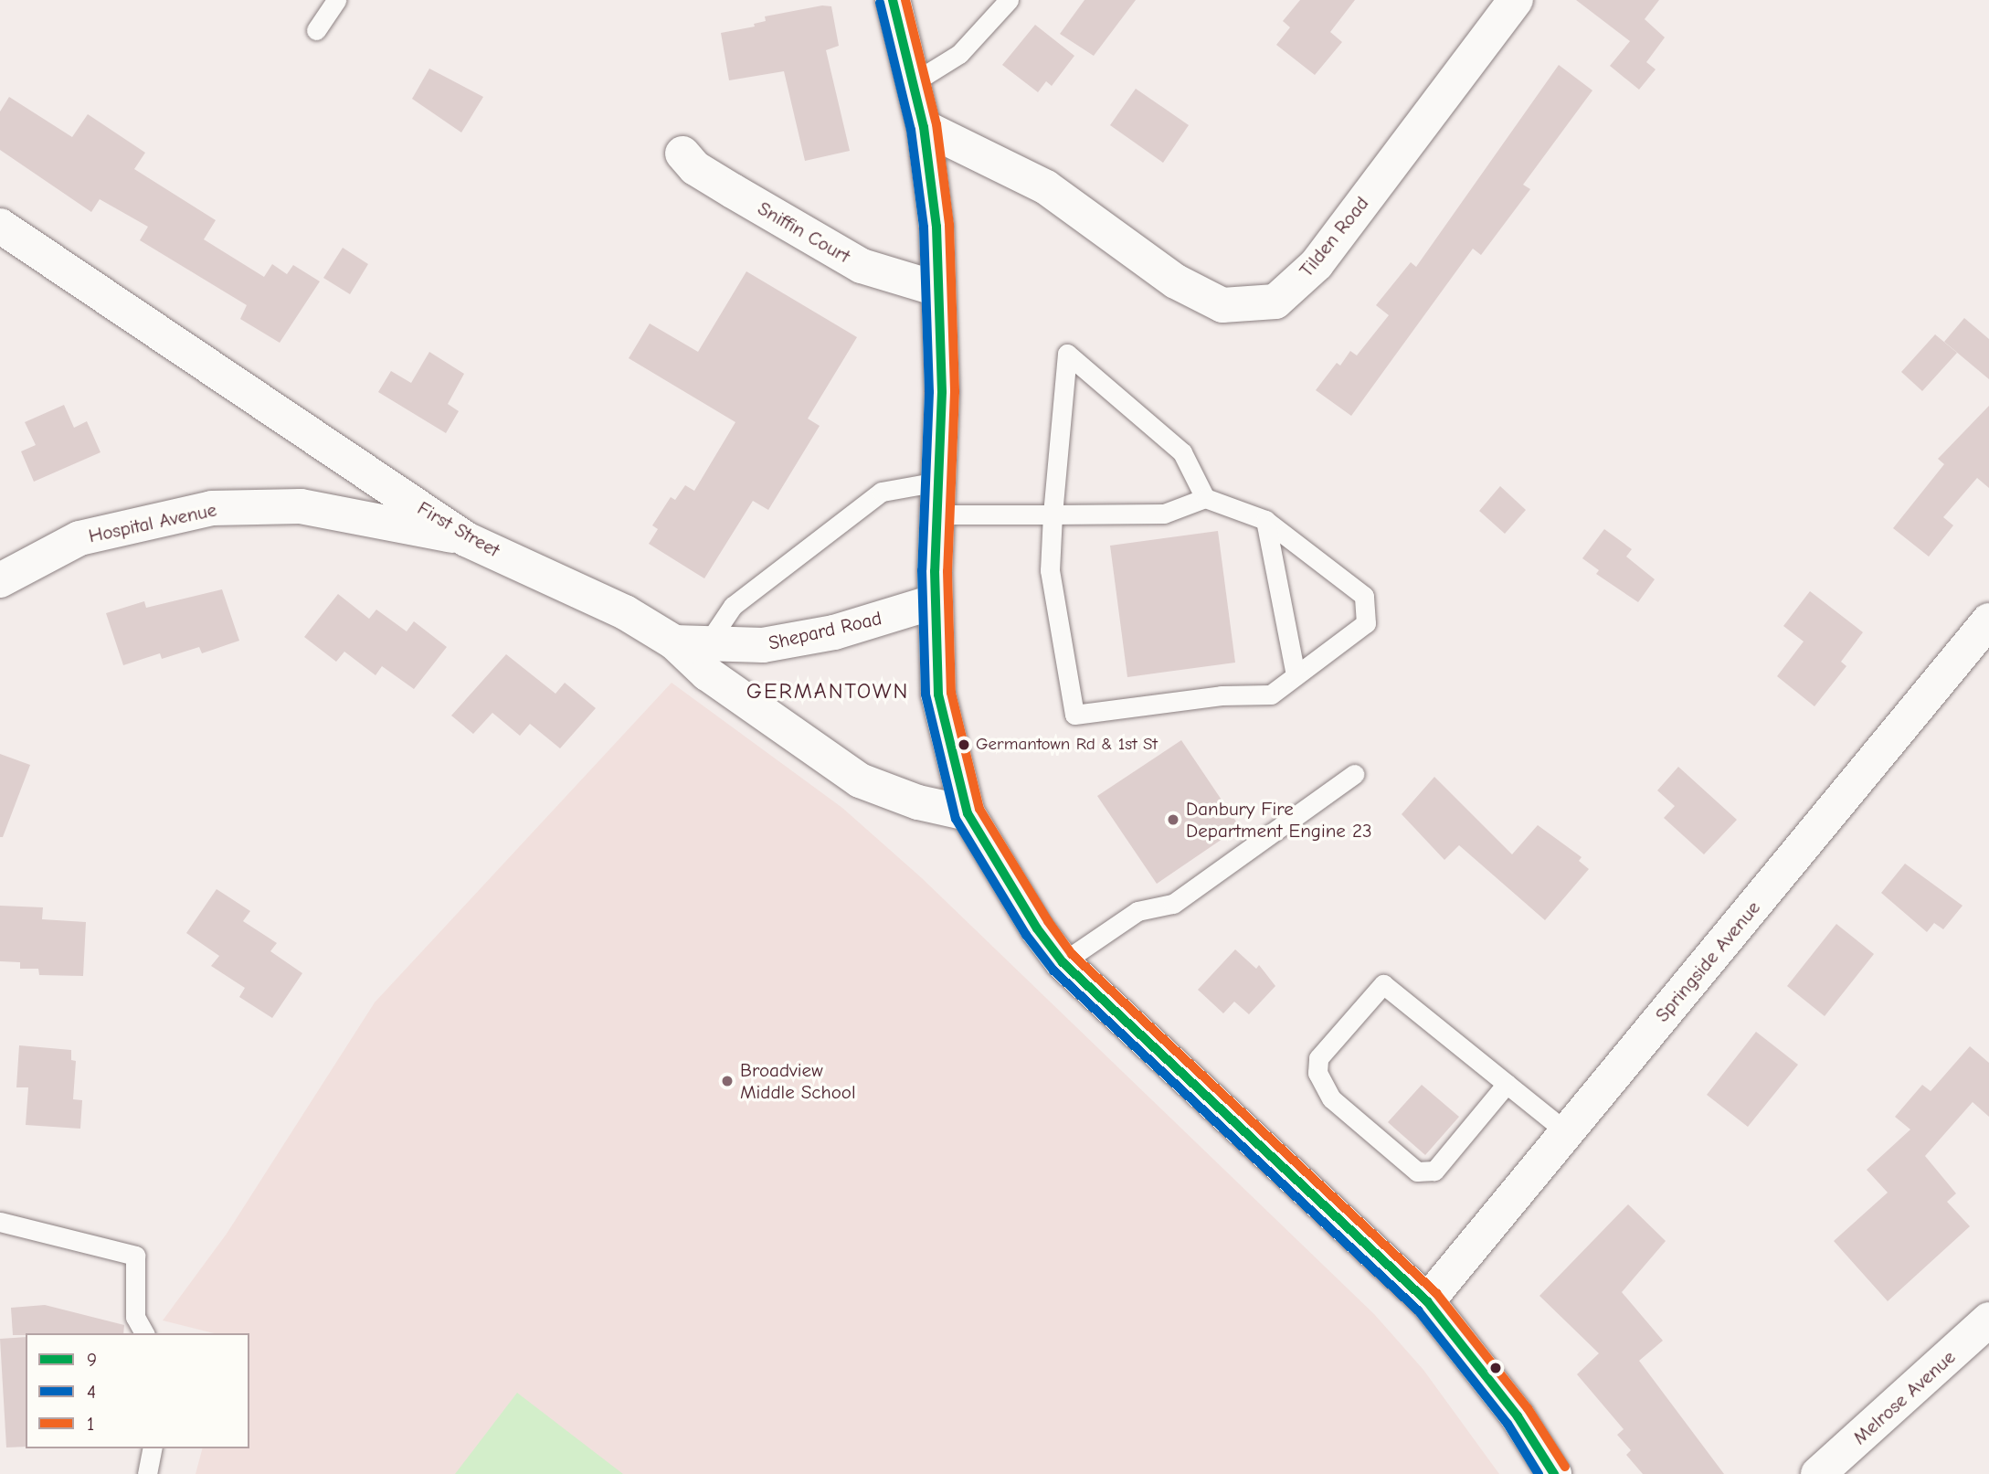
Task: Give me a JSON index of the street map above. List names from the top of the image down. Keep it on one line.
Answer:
{"streets":{"street":["Sniffin Court","Tilden Road","Hospital Avenue","First Street","Shepard Road","Springside Avenue","Melrose Avenue"]},"crossings":[["Hospital Avenue","First Street"],["First Street","Shepard Road"]],"districts":["GERMANTOWN"],"places":["Germantown Rd & 1st St","Danbury Fire Department Engine 23","Broadview Middle School"],"lines":["transit line 9","transit line 1","transit line 4"],"legend":["9","4","1"]}
